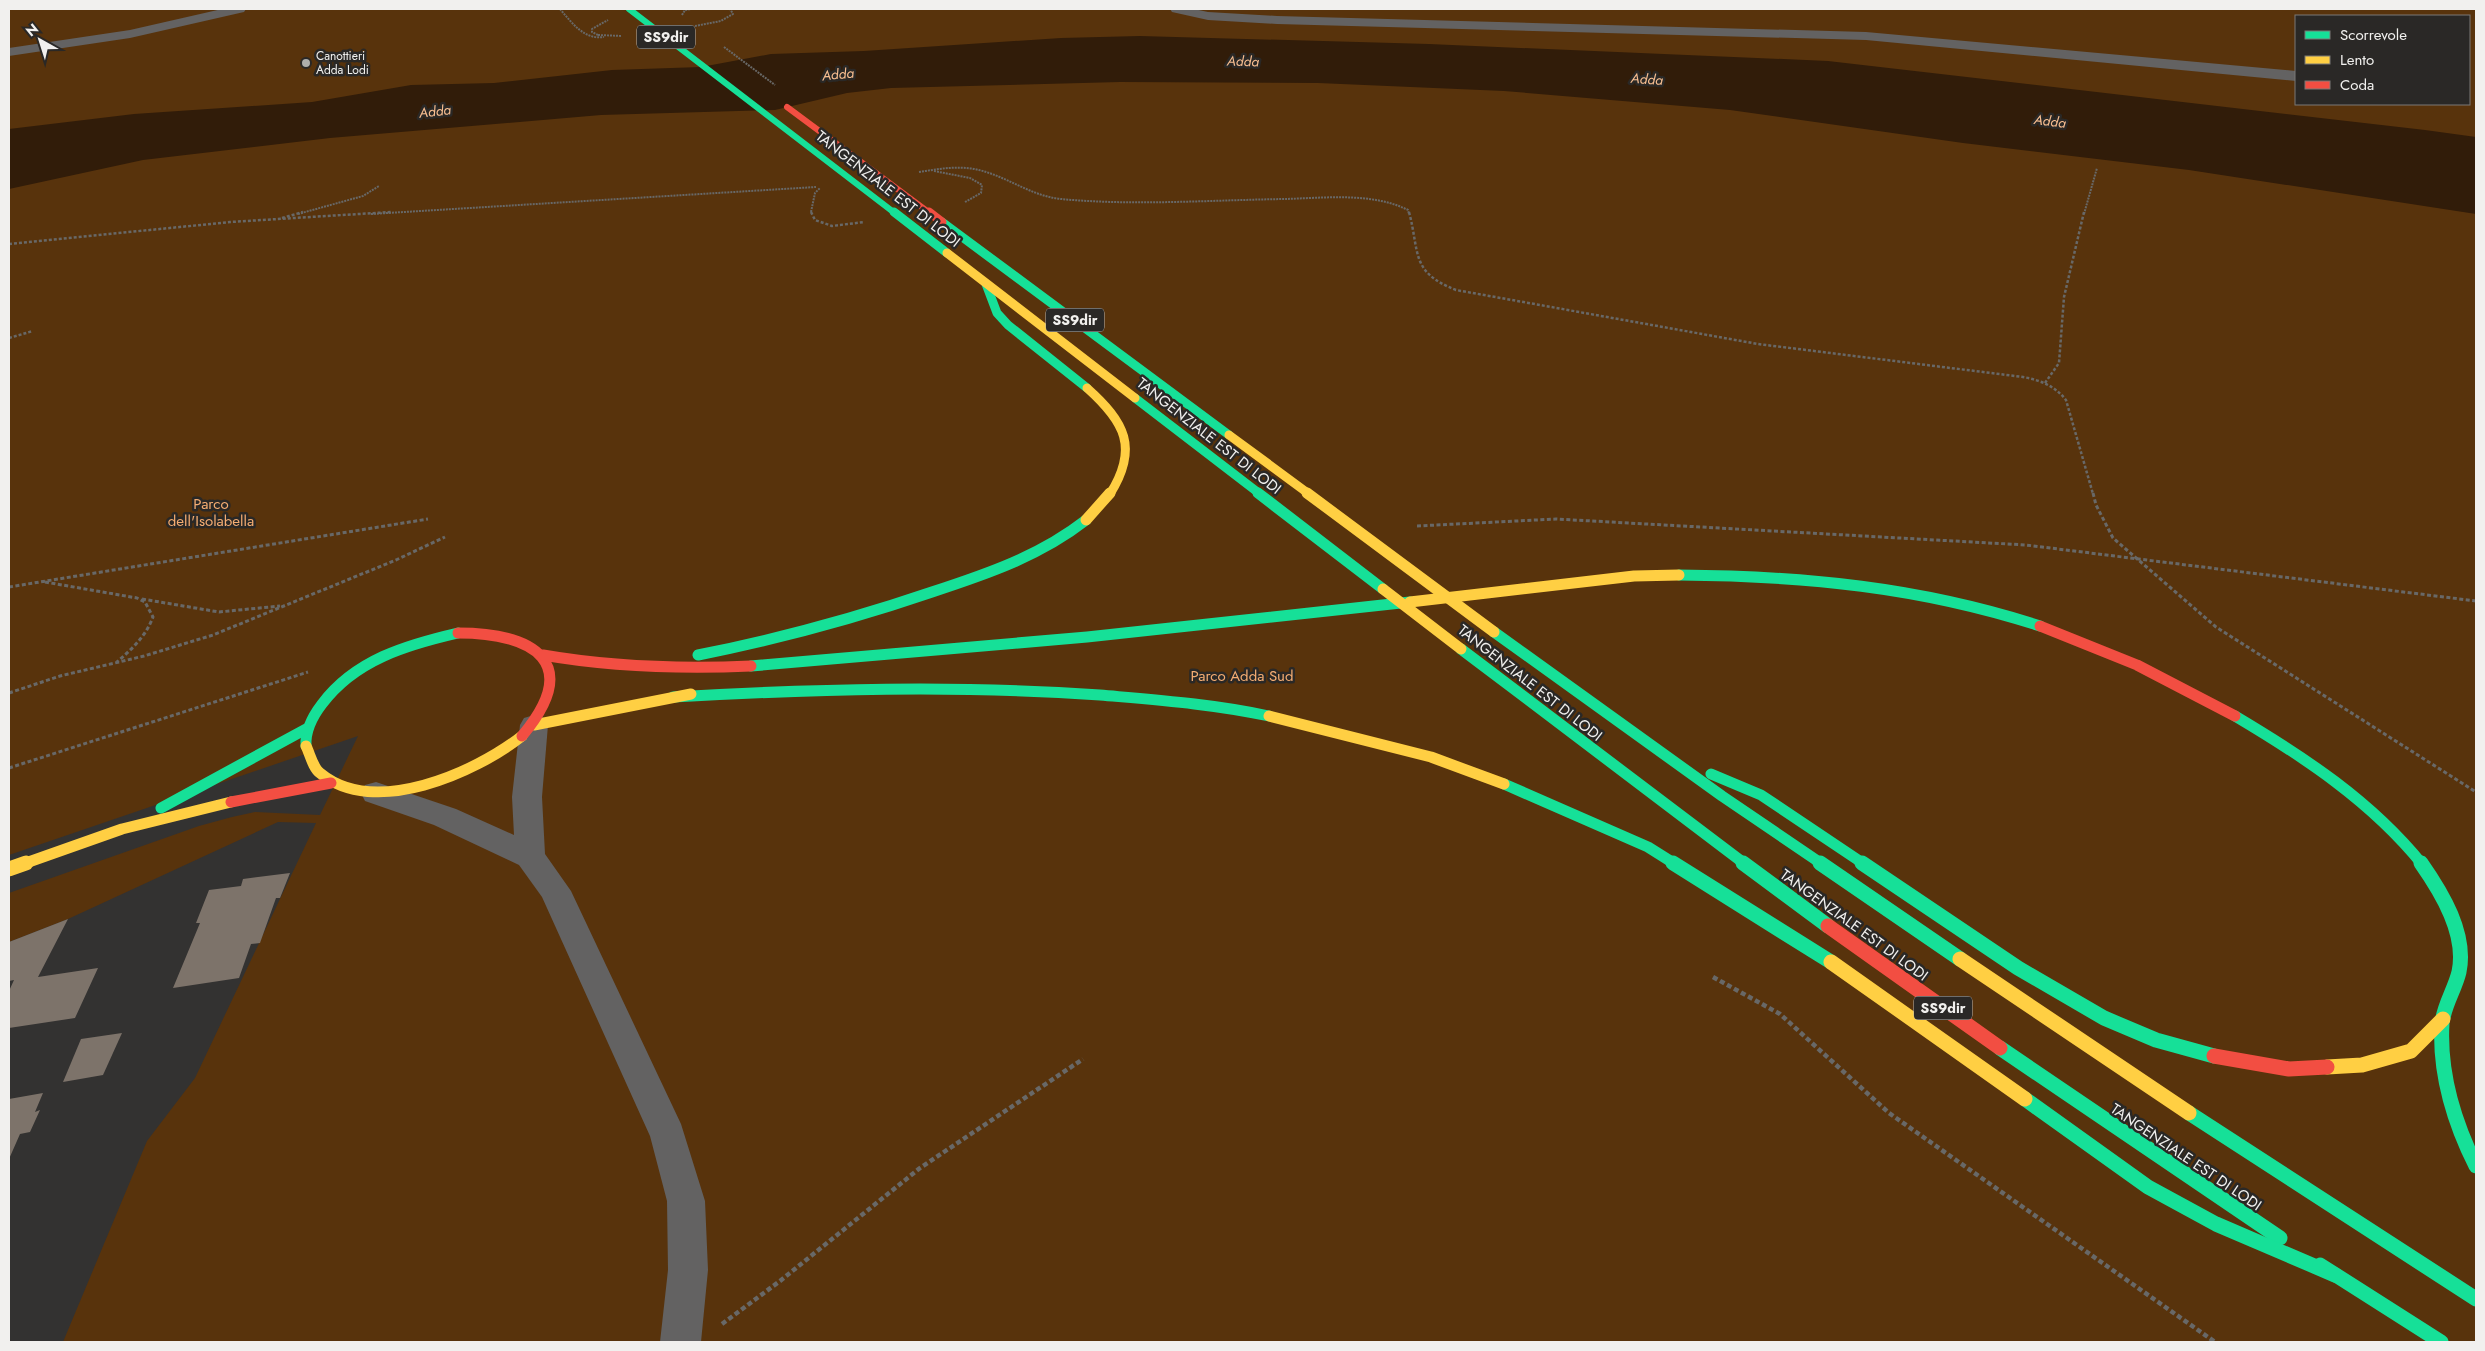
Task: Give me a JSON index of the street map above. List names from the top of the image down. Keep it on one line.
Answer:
{"streets":{"main road":["SS9dir","TANGENZIALE EST DI LODI"]},"water":["Adda"],"parks":["Parco dell'Isolabella","Parco Adda Sud"],"places":["Canottieri Adda Lodi"],"legend":["Scorrevole","Lento","Coda"],"north":"top left"}
